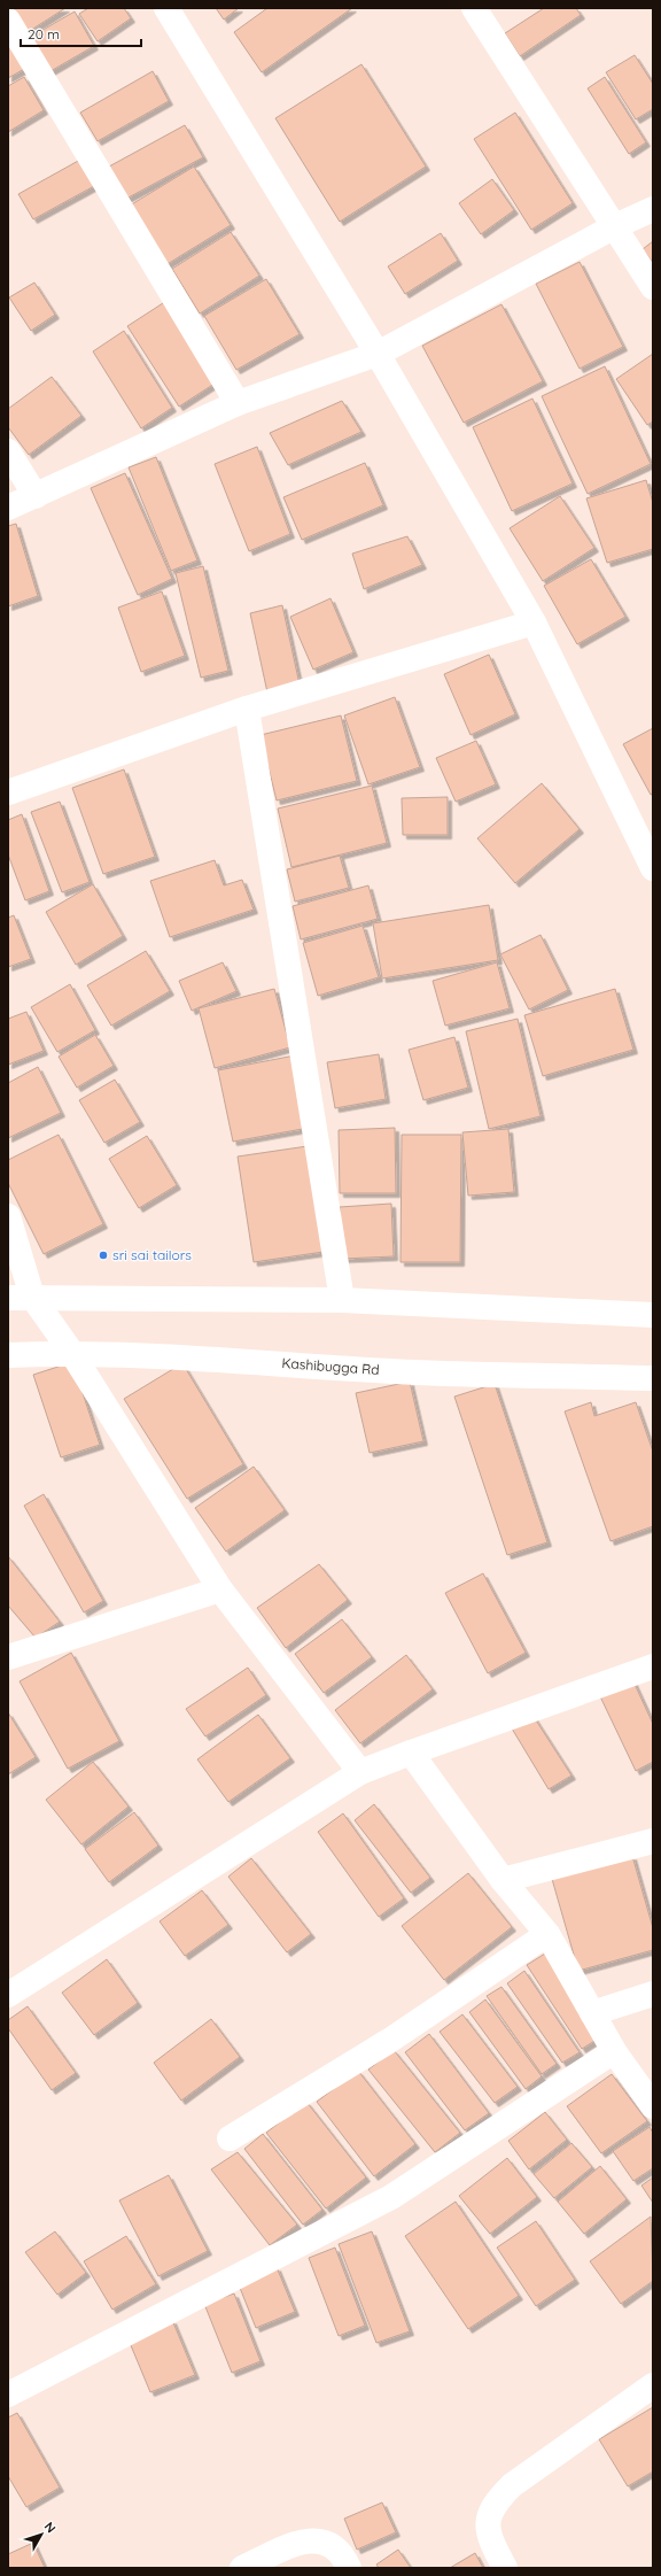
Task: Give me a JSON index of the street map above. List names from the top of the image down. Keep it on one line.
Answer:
{"streets":{"street":["Kashibugga Rd"]},"places":["sri sai tailors"],"scale_bar":"20 m","north":"top right"}
